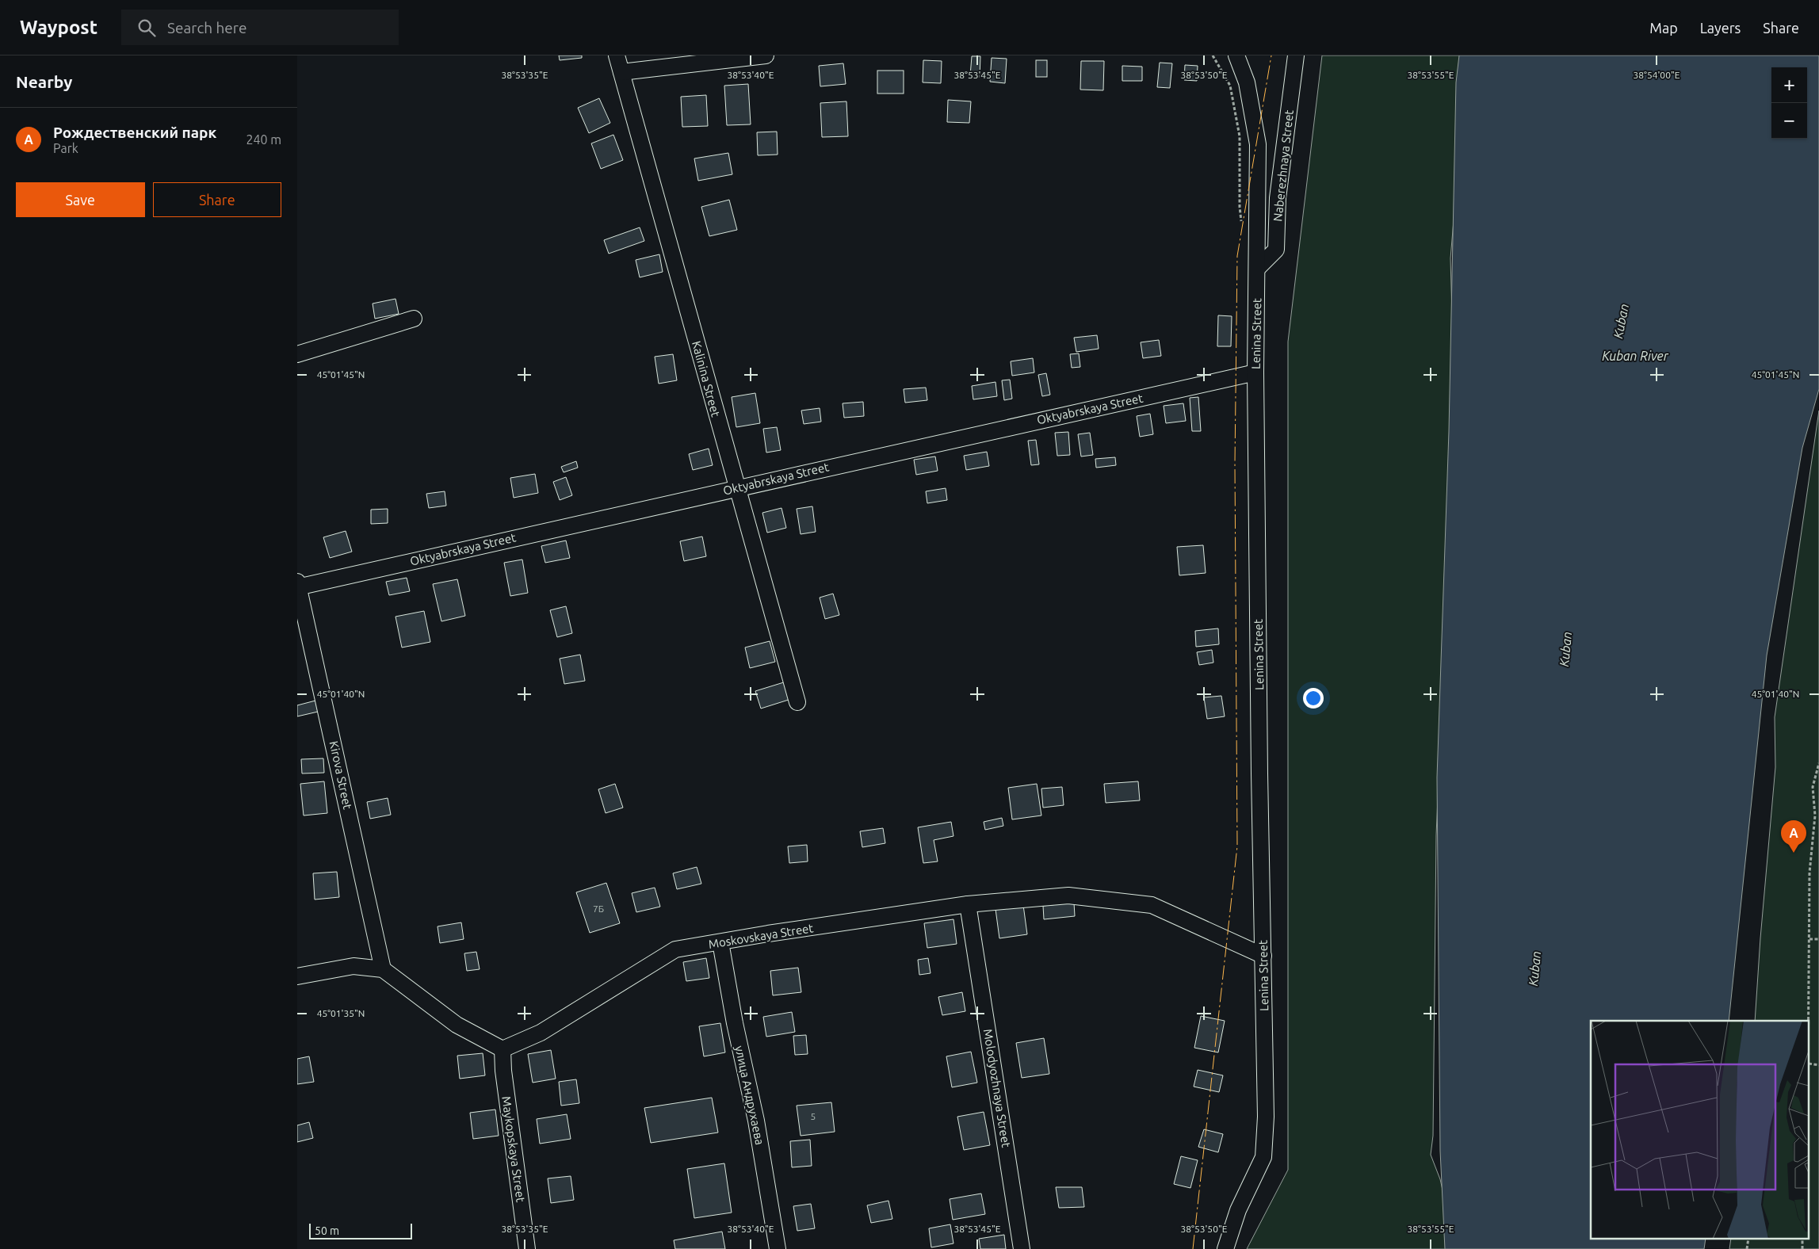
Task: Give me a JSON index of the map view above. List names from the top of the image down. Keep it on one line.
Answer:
{"streets":{"street":["Naberezhnaya Street","Lenina Street","Kalinina Street","Oktyabrskaya Street","Kirova Street","Moskovskaya Street","Molodyozhnaya Street","улица Андрухаева","Maykopskaya Street"]},"crossings":[["Naberezhnaya Street","Lenina Street"],["Lenina Street","Oktyabrskaya Street"],["Lenina Street","Moskovskaya Street"],["Kalinina Street","Oktyabrskaya Street"],["Oktyabrskaya Street","Kirova Street"],["Moskovskaya Street","Molodyozhnaya Street"],["Moskovskaya Street","улица Андрухаева"],["Moskovskaya Street","Maykopskaya Street"]],"water":["Kuban","Kuban River"],"house_numbers":["7Б","5"],"scale_bar":"50 m","page":{"header":"Waypost","search":"Search here","nav":["Map","Layers","Share"],"heading":"Nearby","map_buttons":["+","−"],"list":[{"mark":"A","name":"Рождественский парк","note":"Park","value":"240 m"}],"buttons":["Save","Share"],"pins":"A","scale":"50 m"},"coordinates":["38°53'35\"E","38°53'40\"E","38°53'45\"E","38°53'50\"E","38°53'55\"E","38°54'00\"E","45°01'45\"N","45°01'40\"N","45°01'35\"N"]}
